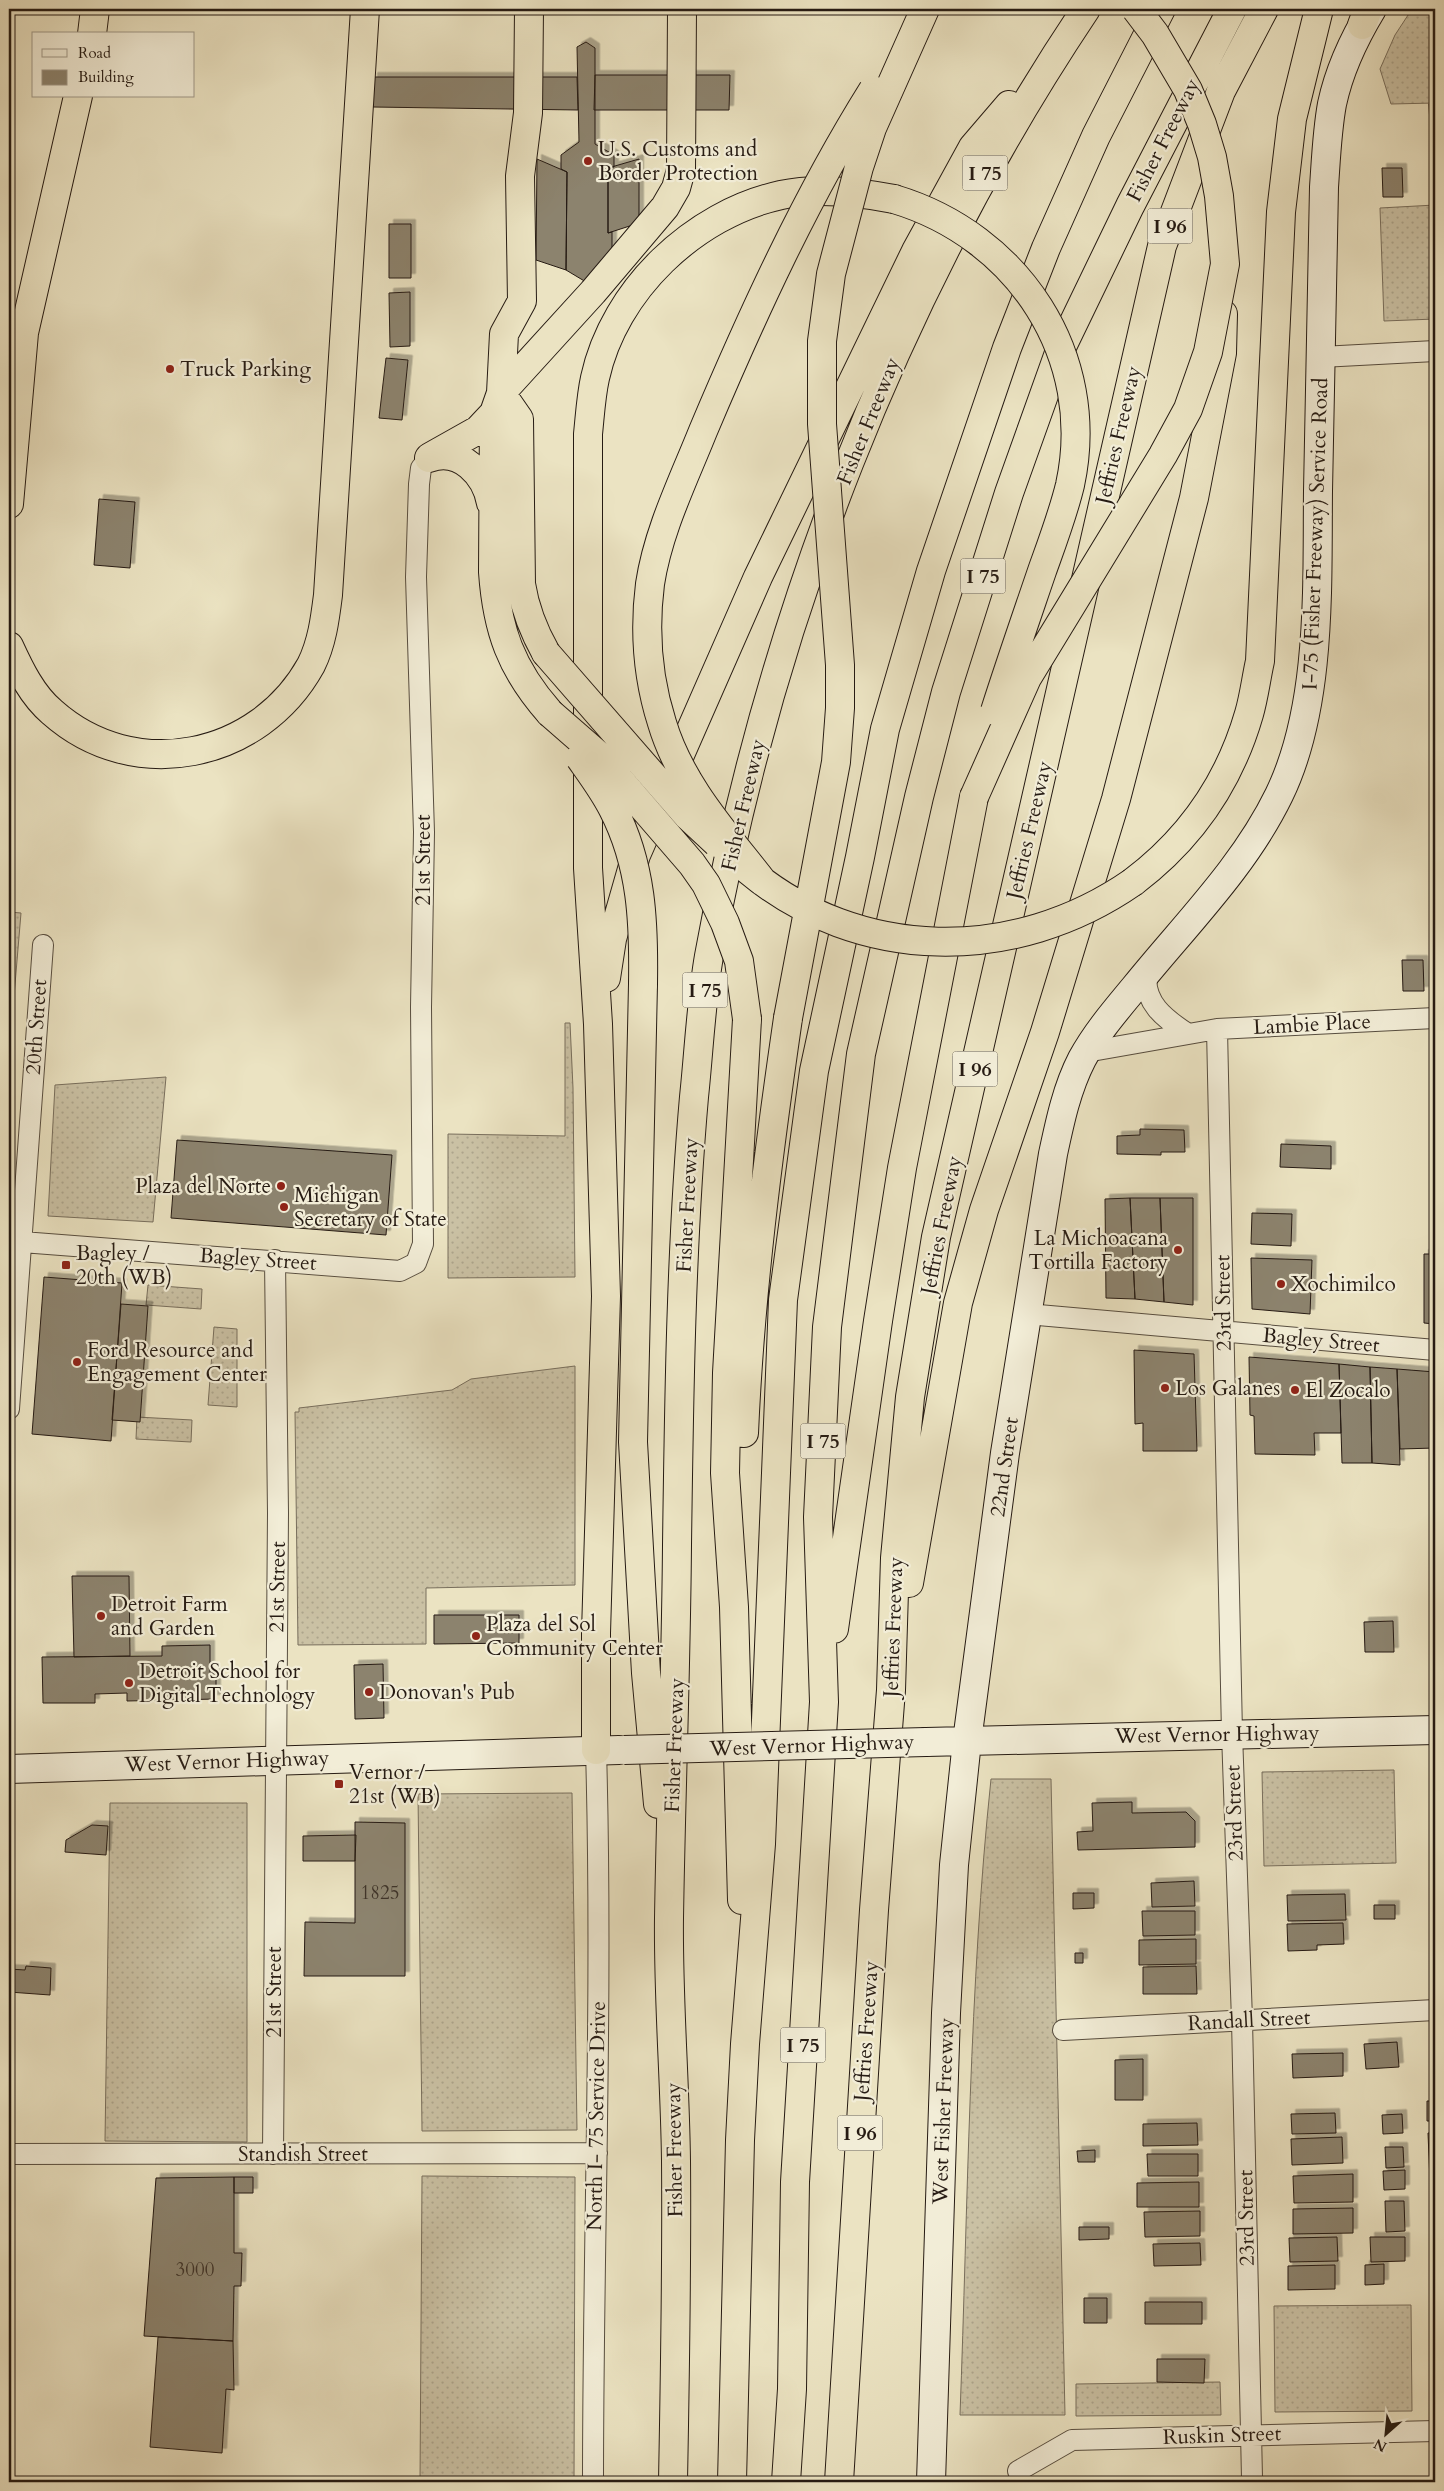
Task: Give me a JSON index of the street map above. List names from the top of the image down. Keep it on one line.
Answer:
{"streets":{"highway":["Fisher Freeway","I 75","I 96","Jeffries Freeway"],"street":["I-75 (Fisher Freeway) Service Road","21st Street","Lambie Place","20th Street","Bagley Street","23rd Street","22nd Street","West Vernor Highway","Randall Street","West Fisher Freeway","North I- 75 Service Drive","Standish Street","Ruskin Street"]},"crossings":[["I-75 (Fisher Freeway) Service Road","Lambie Place"],["I-75 (Fisher Freeway) Service Road","22nd Street"],["21st Street","Bagley Street"],["21st Street","West Vernor Highway"],["21st Street","Standish Street"],["Lambie Place","23rd Street"],["20th Street","Bagley Street"],["Bagley Street","23rd Street"],["Bagley Street","22nd Street"],["23rd Street","West Vernor Highway"],["23rd Street","Randall Street"],["23rd Street","Ruskin Street"],["22nd Street","West Vernor Highway"],["22nd Street","West Fisher Freeway"],["West Vernor Highway","West Fisher Freeway"],["West Vernor Highway","North I- 75 Service Drive"],["North I- 75 Service Drive","Standish Street"]],"places":{"other":["U.S. Customs and Border Protection","Truck Parking","Plaza del Norte","Michigan Secretary of State","La Michoacana Tortilla Factory","Xochimilco","Ford Resource and Engagement Center","Los Galanes","El Zocalo","Detroit Farm and Garden","Plaza del Sol Community Center","Detroit School for Digital Technology","Donovan's Pub"],"transit":["Bagley / 20th (WB)","Vernor / 21st (WB)"]},"house_numbers":["1825","3000"],"legend":["Road","Building"],"north":"bottom left"}
